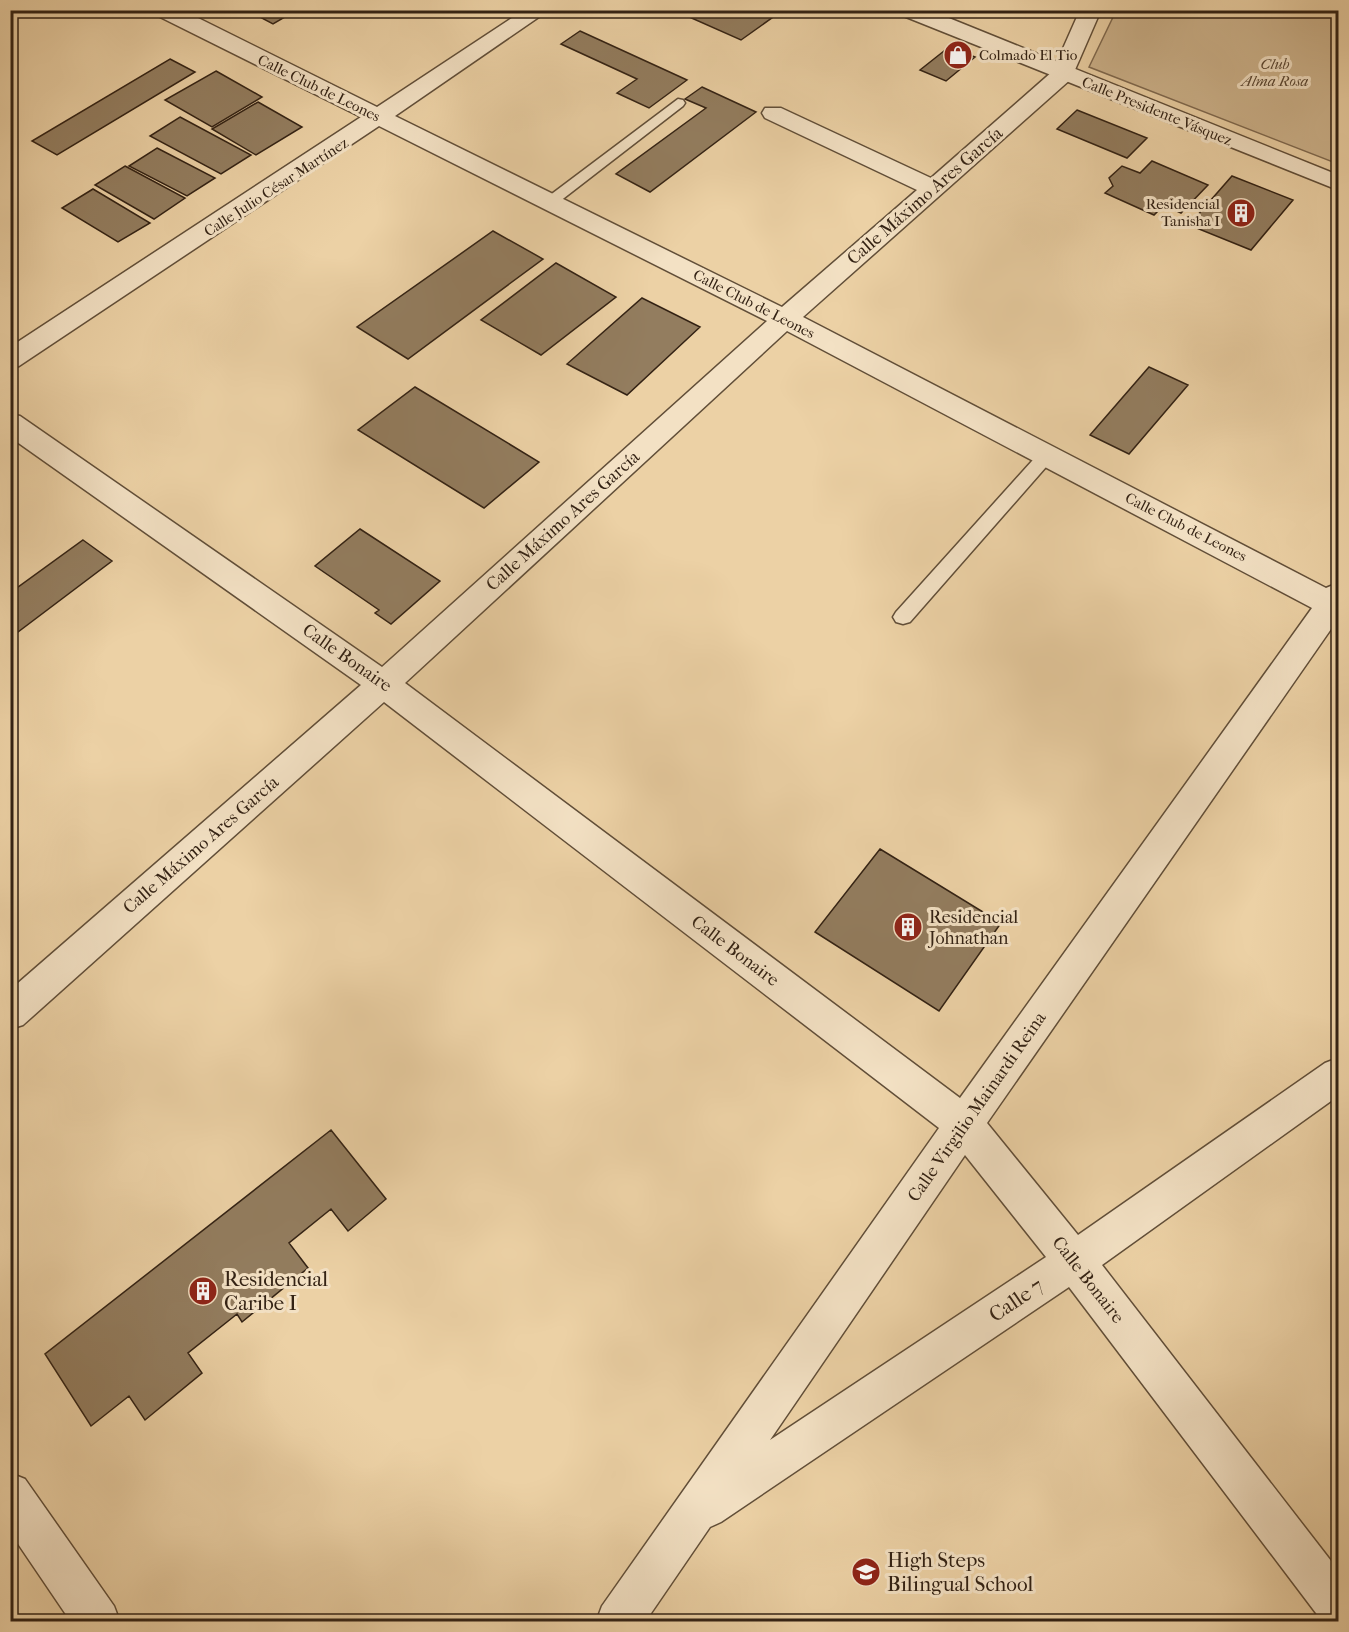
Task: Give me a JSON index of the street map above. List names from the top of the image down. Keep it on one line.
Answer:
{"streets":{"street":["Calle Club de Leones","Calle Presidente Vásquez","Calle Julio César Martínez","Calle Máximo Ares García","Calle Bonaire","Calle Virgilio Mainardi Reina","Calle 7"]},"crossings":[["Calle Club de Leones","Calle Julio César Martínez"],["Calle Club de Leones","Calle Máximo Ares García"],["Calle Club de Leones","Calle Virgilio Mainardi Reina"],["Calle Presidente Vásquez","Calle Máximo Ares García"],["Calle Máximo Ares García","Calle Bonaire"],["Calle Bonaire","Calle Virgilio Mainardi Reina"],["Calle Bonaire","Calle 7"],["Calle Virgilio Mainardi Reina","Calle 7"]],"parks":["Club Alma Rosa"],"places":{"shop":["Colmado El Tio"],"building":["Residencial Tanisha I","Residencial Johnathan","Residencial Caribe I"],"school or university":["High Steps Bilingual School"]}}
